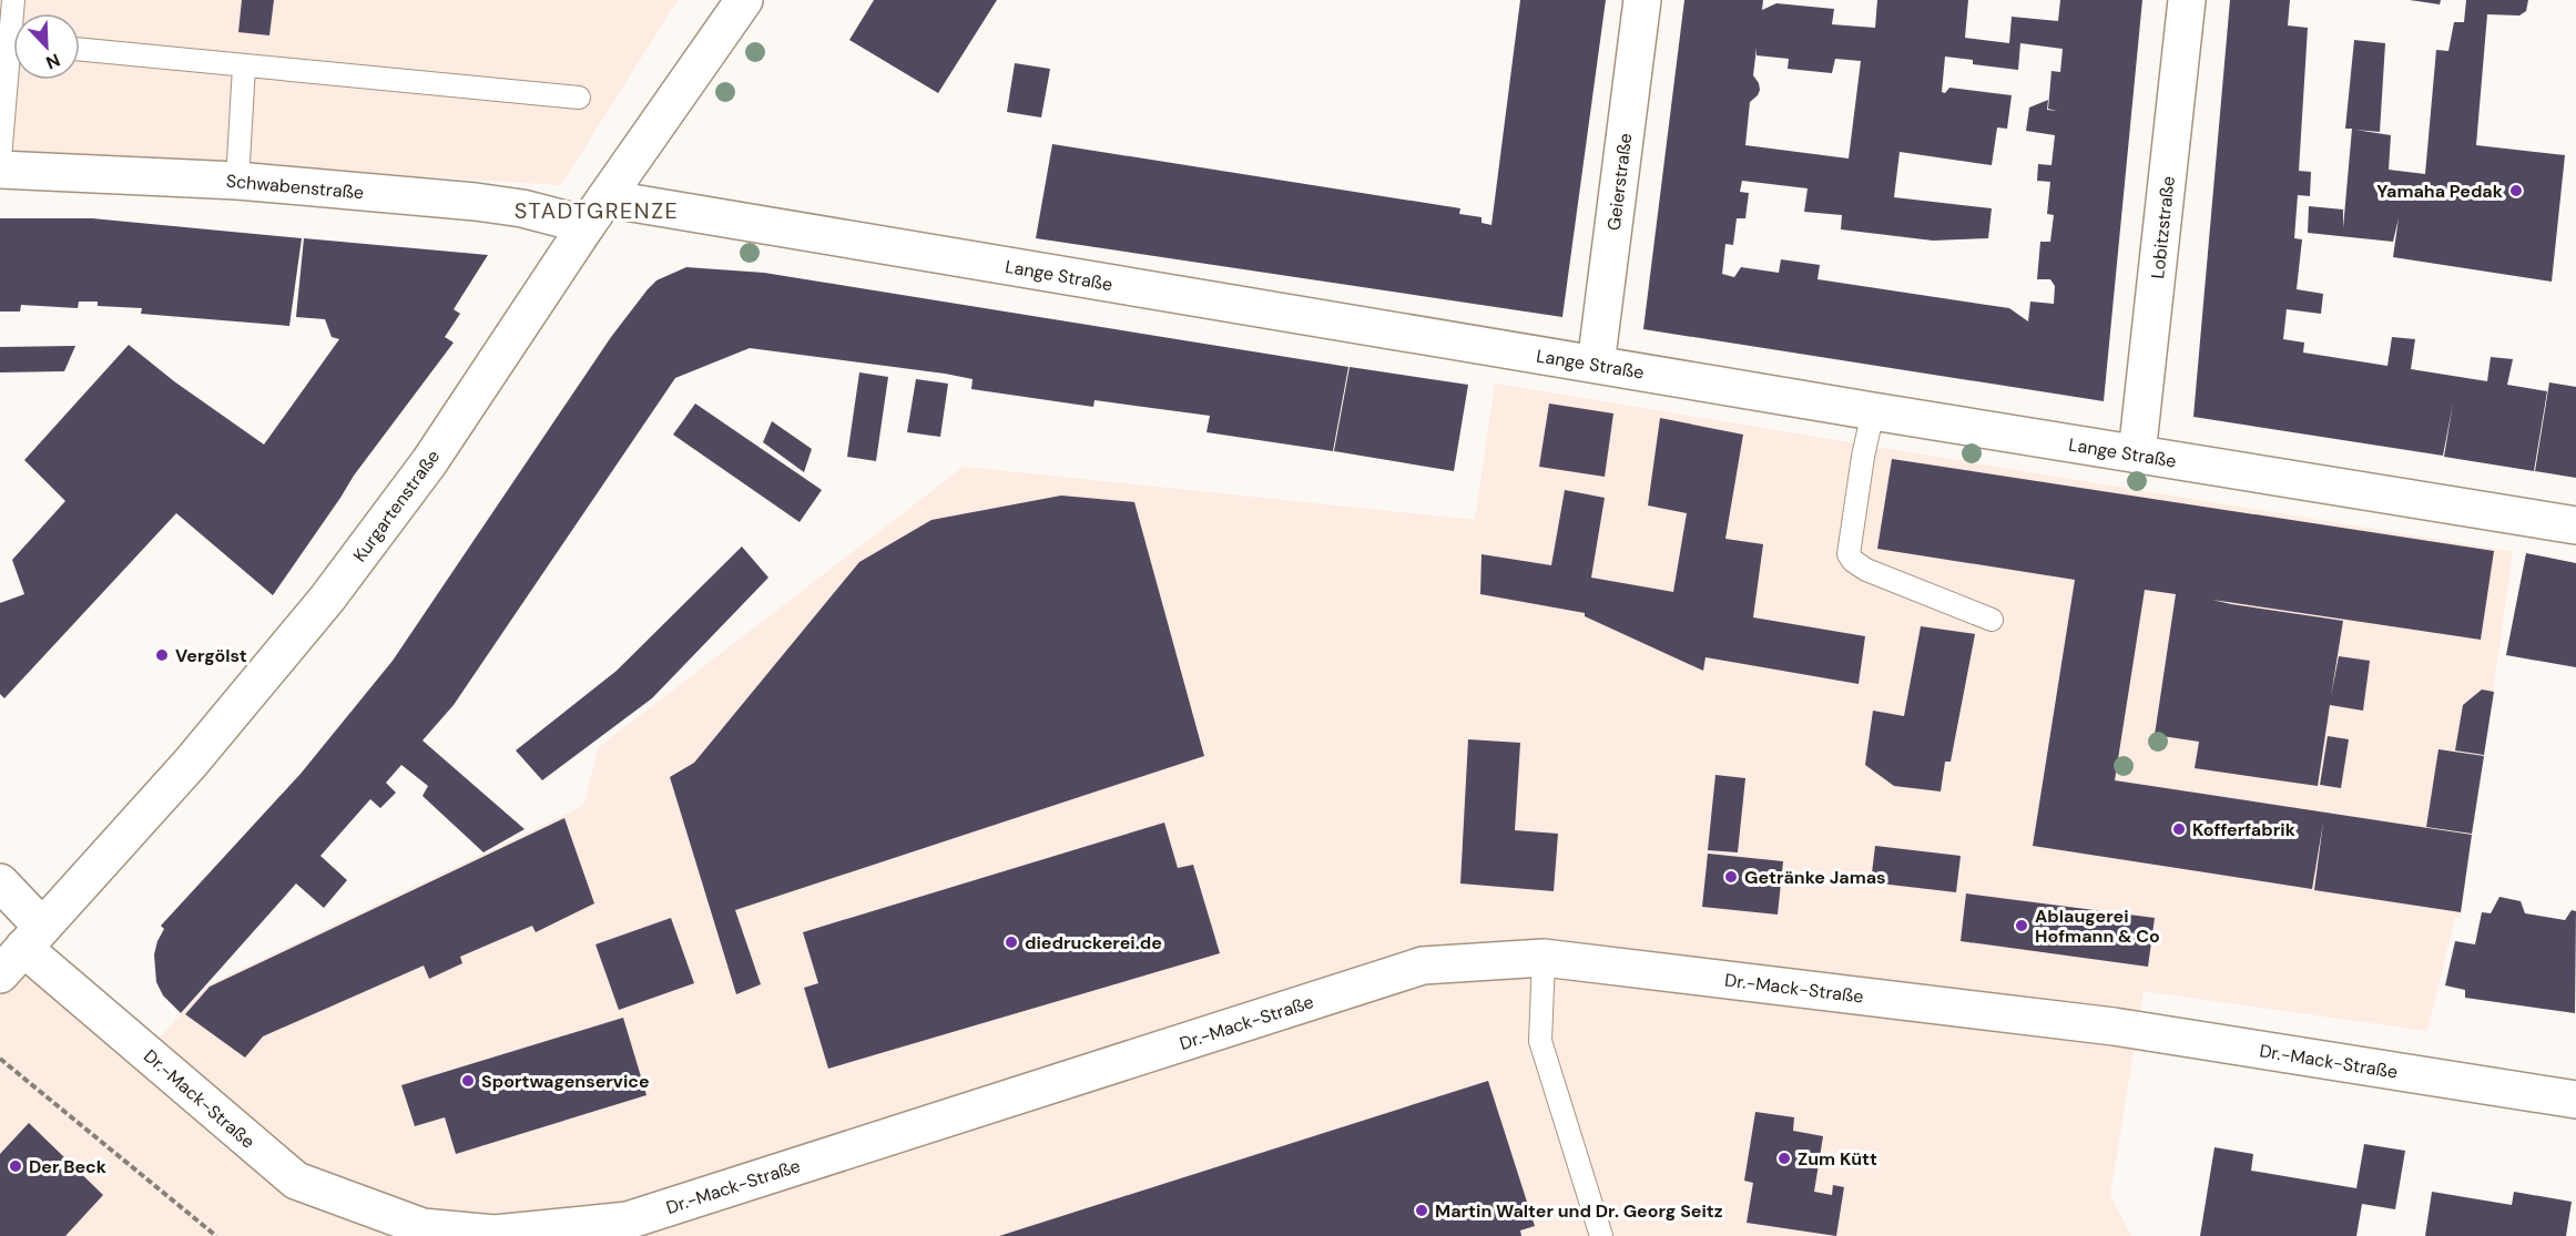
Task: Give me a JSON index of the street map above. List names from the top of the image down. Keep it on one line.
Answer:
{"streets":{"street":["Geierstraße","Schwabenstraße","Lobitzstraße","Lange Straße","Kurgartenstraße","Dr.-Mack-Straße"]},"crossings":[["Geierstraße","Lange Straße"],["Schwabenstraße","Lange Straße"],["Schwabenstraße","Kurgartenstraße"],["Lobitzstraße","Lange Straße"],["Lange Straße","Kurgartenstraße"],["Kurgartenstraße","Dr.-Mack-Straße"]],"districts":["STADTGRENZE"],"places":["Yamaha Pedak","Vergölst","Kofferfabrik","Getränke Jamas","Ablaugerei Hofmann & Co","diedruckerei.de","Sportwagenservice","Zum Kütt","Der Beck","Martin Walter und Dr. Georg Seitz"],"north":"bottom right"}
